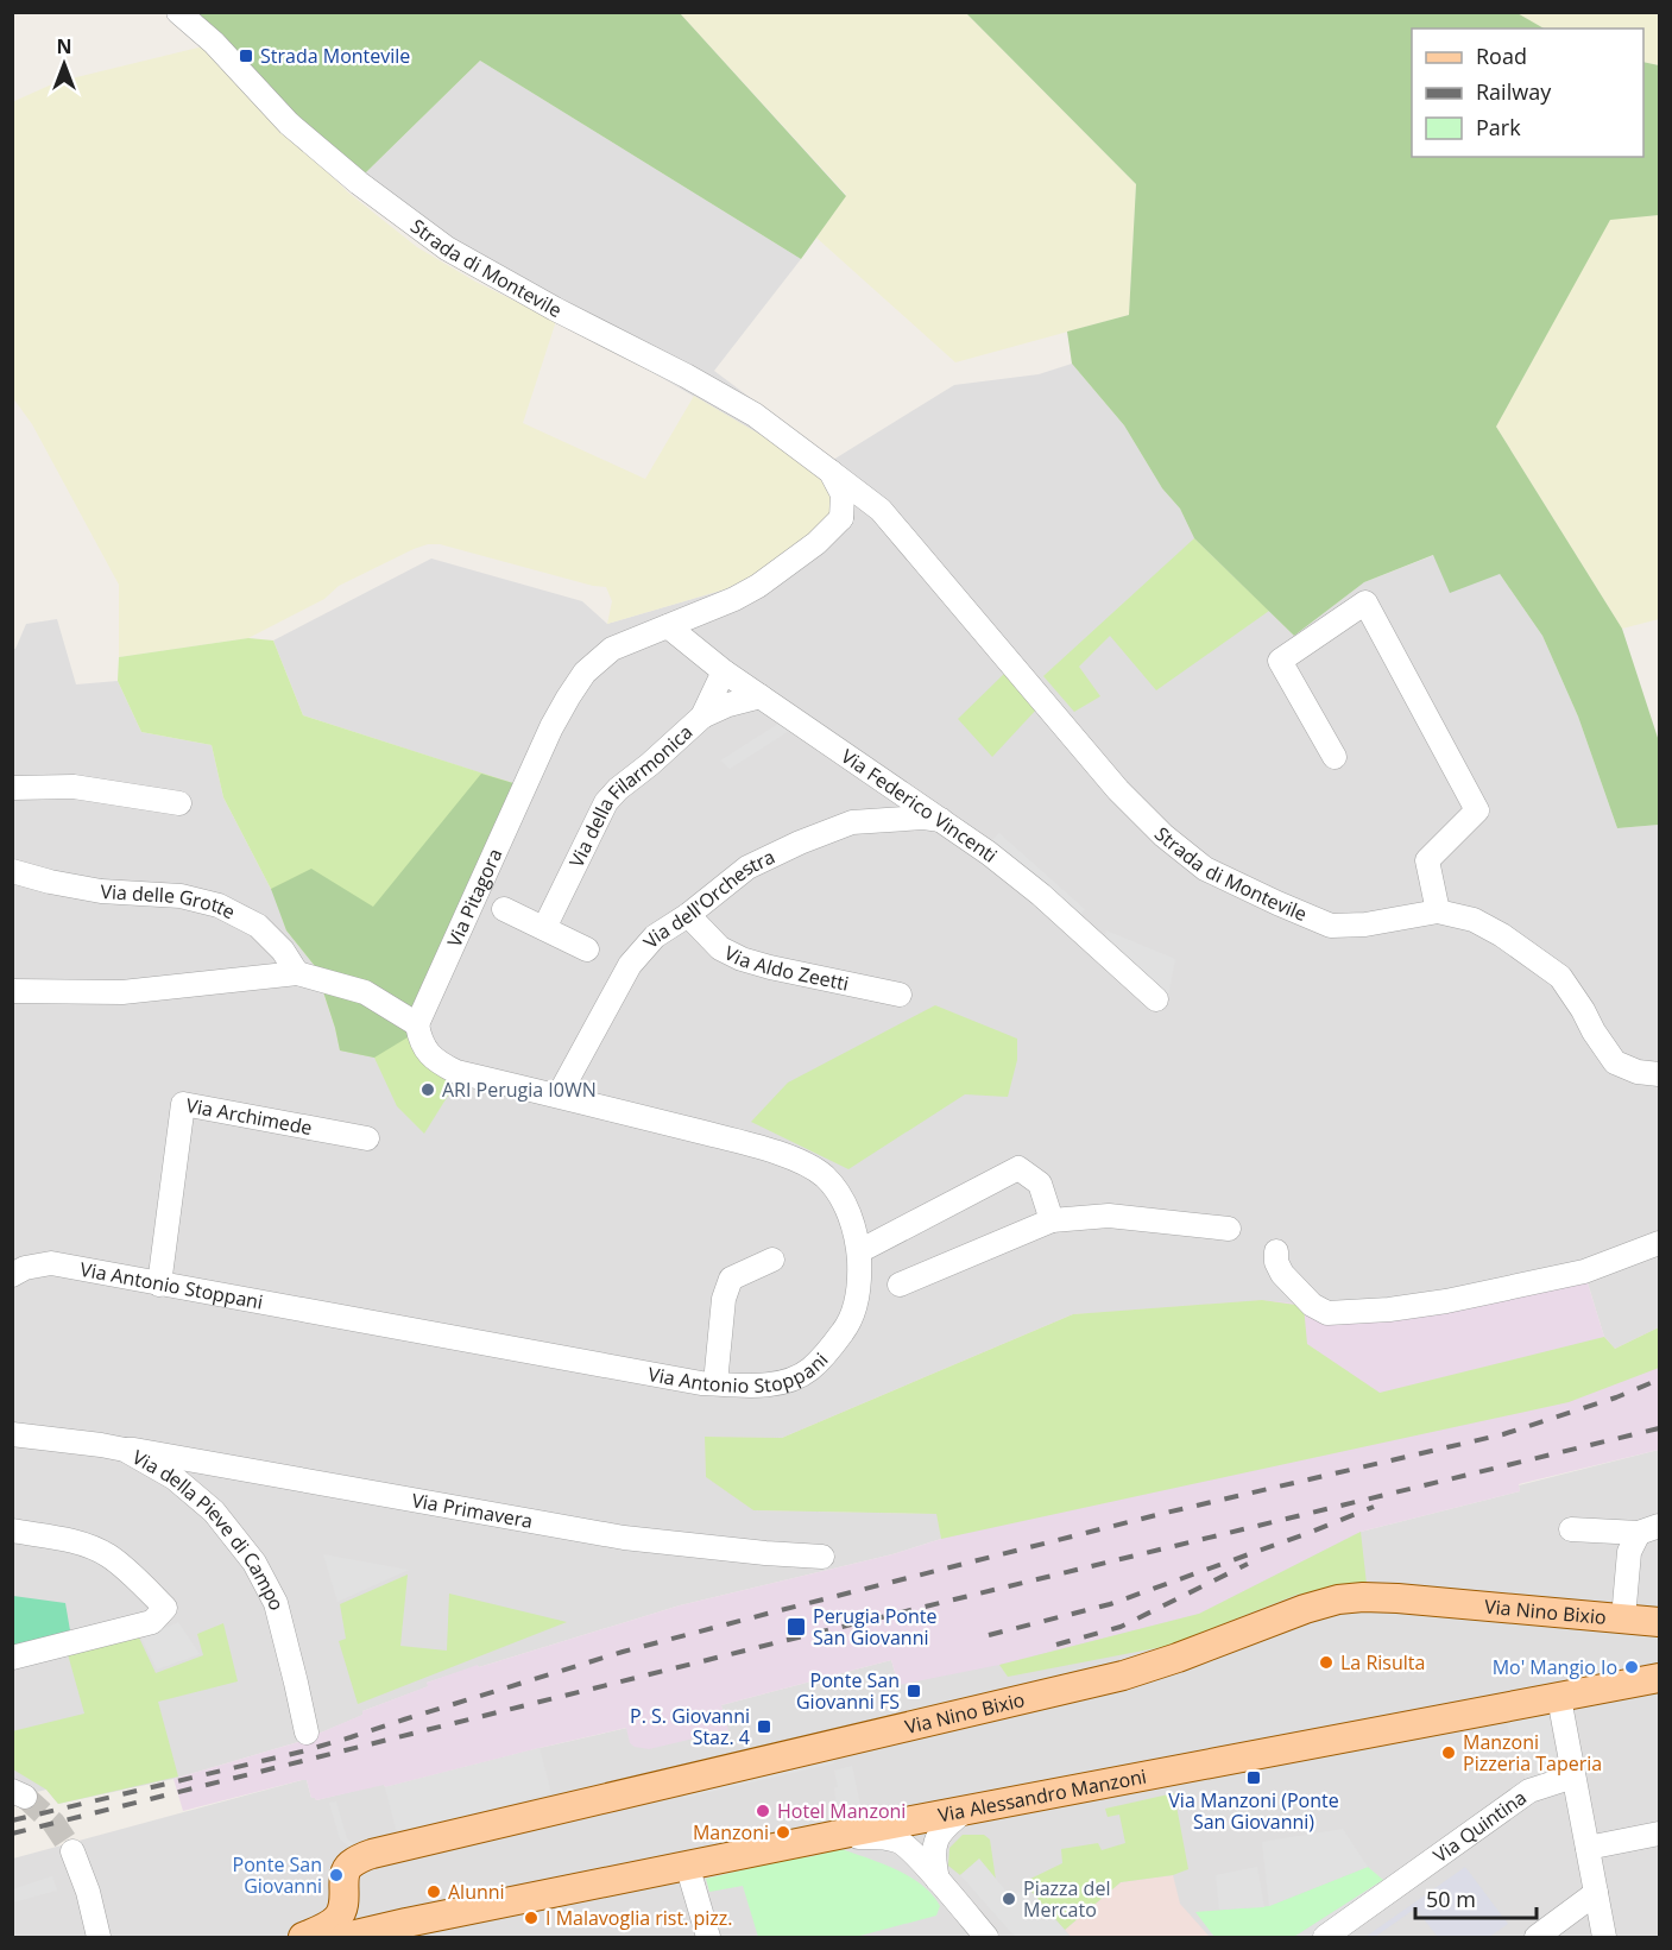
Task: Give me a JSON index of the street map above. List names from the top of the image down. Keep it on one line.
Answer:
{"streets":{"main road":["Via Nino Bixio","Via Alessandro Manzoni"],"street":["Strada di Montevile","Via della Filarmonica","Via Federico Vincenti","Via Pitagora","Via dell'Orchestra","Via delle Grotte","Via Aldo Zeetti","Via Archimede","Via Antonio Stoppani","Via Primavera","Via della Pieve di Campo","Via Quintina"]},"crossings":[["Via della Filarmonica","Via Federico Vincenti"],["Via Federico Vincenti","Via Pitagora"],["Via Federico Vincenti","Via dell'Orchestra"],["Via Pitagora","Via Antonio Stoppani"],["Via dell'Orchestra","Via Aldo Zeetti"],["Via dell'Orchestra","Via Antonio Stoppani"],["Via Archimede","Via Antonio Stoppani"],["Via Primavera","Via della Pieve di Campo"],["Via Nino Bixio","Via Alessandro Manzoni"]],"places":{"transit":["Strada Montevile","Perugia Ponte San Giovanni","Ponte San Giovanni FS","P. S. Giovanni Staz. 4","Via Manzoni (Ponte San Giovanni)"],"other":["ARI Perugia I0WN","La Risulta","Mo' Mangio Io","Manzoni Pizzeria Taperia","Hotel Manzoni","Manzoni","Ponte San Giovanni","Alunni","Piazza del Mercato","I Malavoglia rist. pizz."]},"legend":["Road","Railway","Park"],"scale_bar":"50 m","north":"top"}
